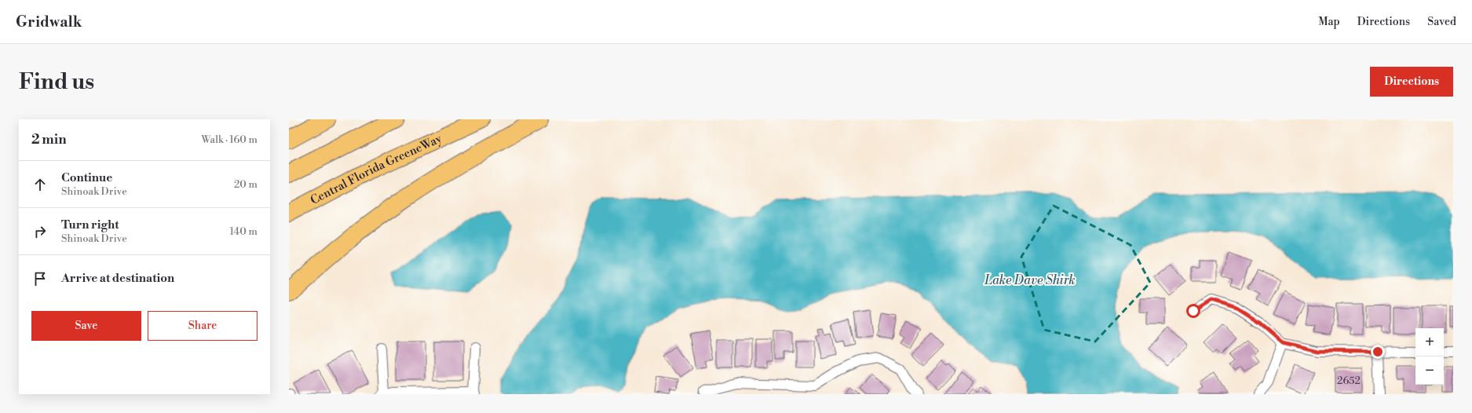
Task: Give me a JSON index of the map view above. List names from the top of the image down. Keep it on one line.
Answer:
{"streets":{"highway":["Central Florida GreeneWay"]},"water":["Lake Dave Shirk"],"house_numbers":["2652"],"page":{"header":"Gridwalk","nav":["Map","Directions","Saved"],"buttons":["Directions",["Save","Share"]],"title":"Find us","heading":["2 min","Walk · 160 m"],"list":[["Continue","Shinoak Drive","20 m"],["Turn right","Shinoak Drive","140 m"],"Arrive at destination"],"map_buttons":["+","−"]}}
